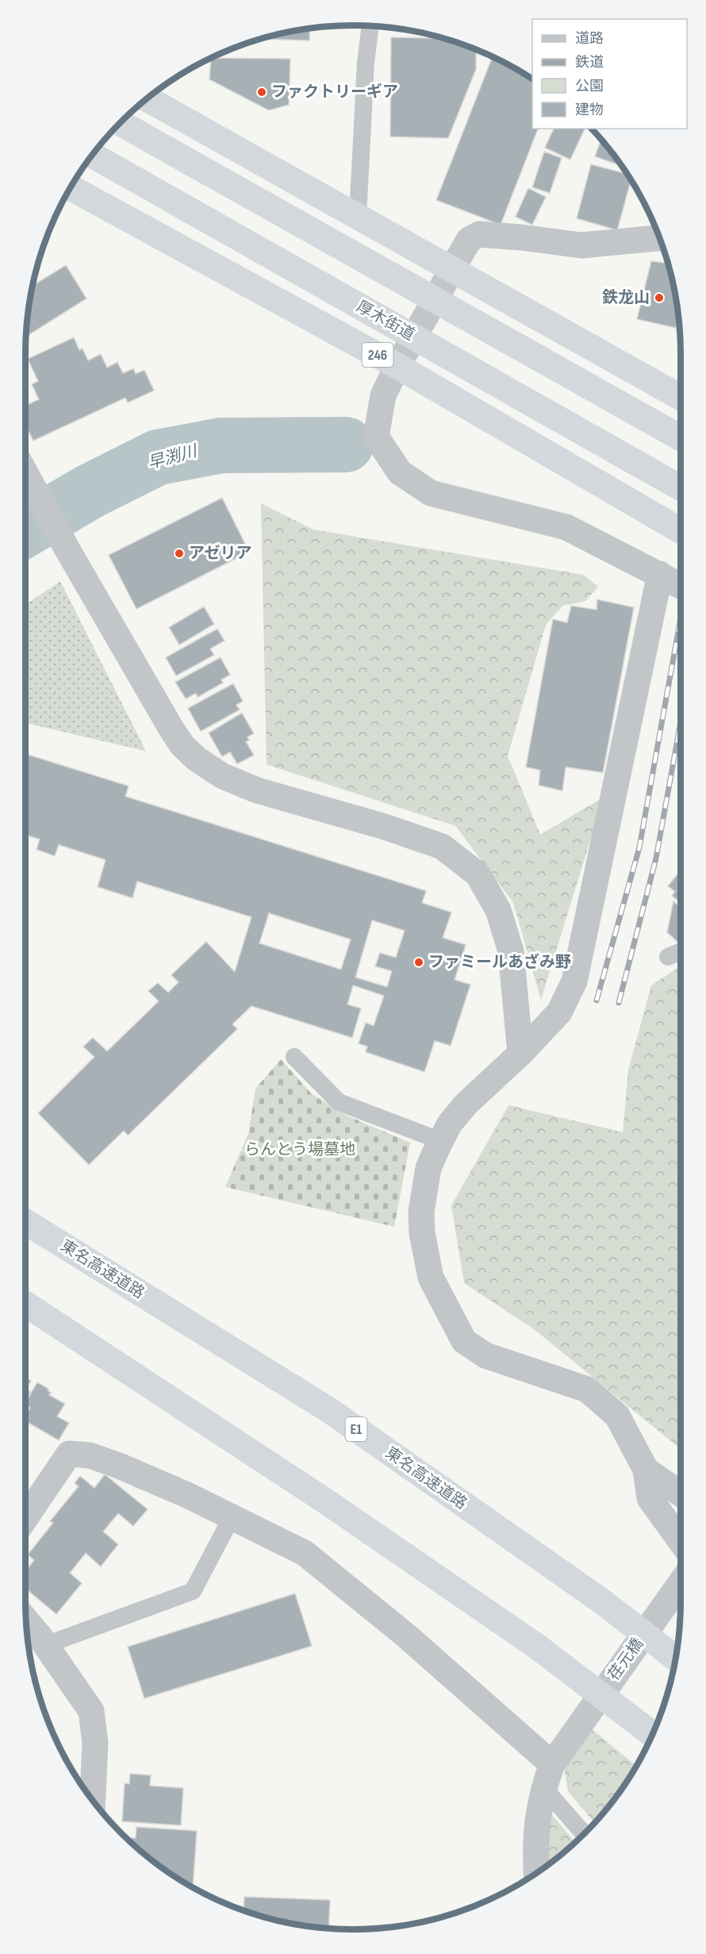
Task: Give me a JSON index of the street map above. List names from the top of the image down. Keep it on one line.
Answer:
{"streets":{"highway":["厚木街道","246","東名高速道路","E1"],"street":["荏元橋"]},"water":["早渕川"],"parks":["らんとう場墓地"],"places":["ファクトリーギア","鉄龙山","アゼリア","ファミールあざみ野"],"legend":["道路","鉄道","公園","建物"]}
